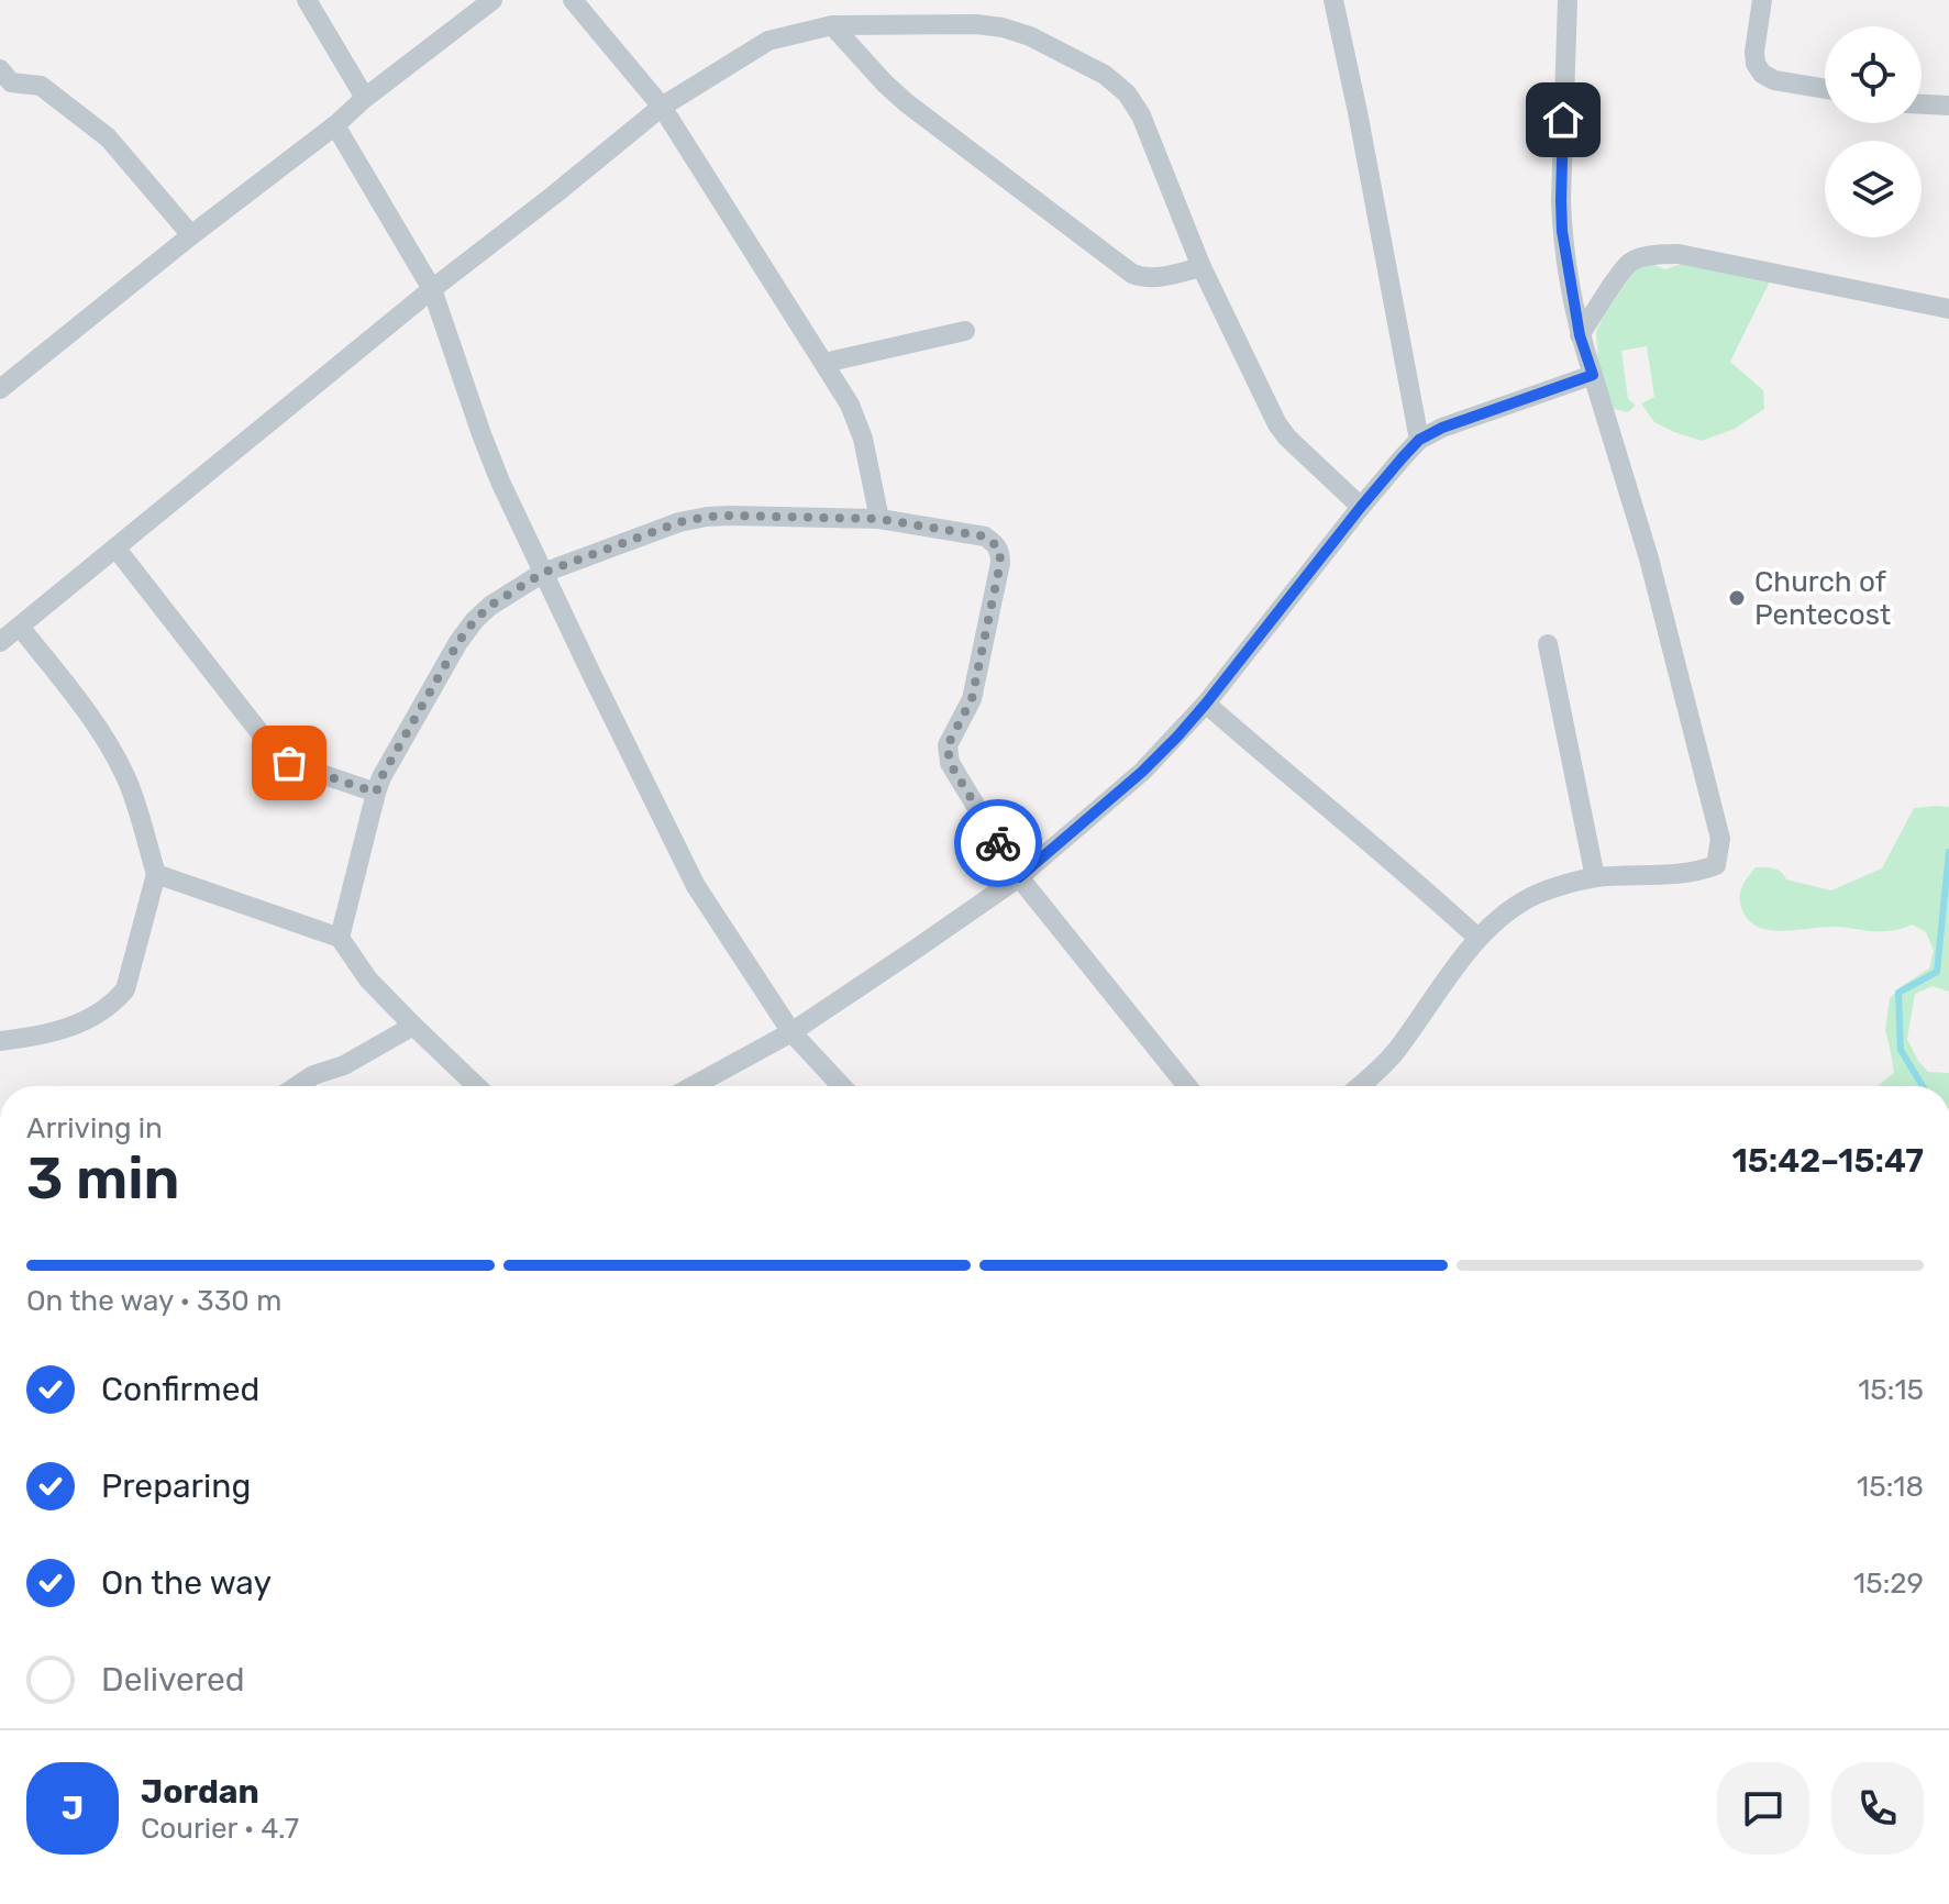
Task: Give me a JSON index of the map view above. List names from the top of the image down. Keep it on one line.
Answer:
{"places":["Church of Pentecost"],"page":{"heading":["3 min","Arriving in","15:42–15:47"],"panel":["Jordan","Courier · 4.7"],"bar":"On the way · 330 m","list":[["Confirmed","15:15"],["Preparing","15:18"],["On the way","15:29"],"Delivered"],"round":"J"}}
